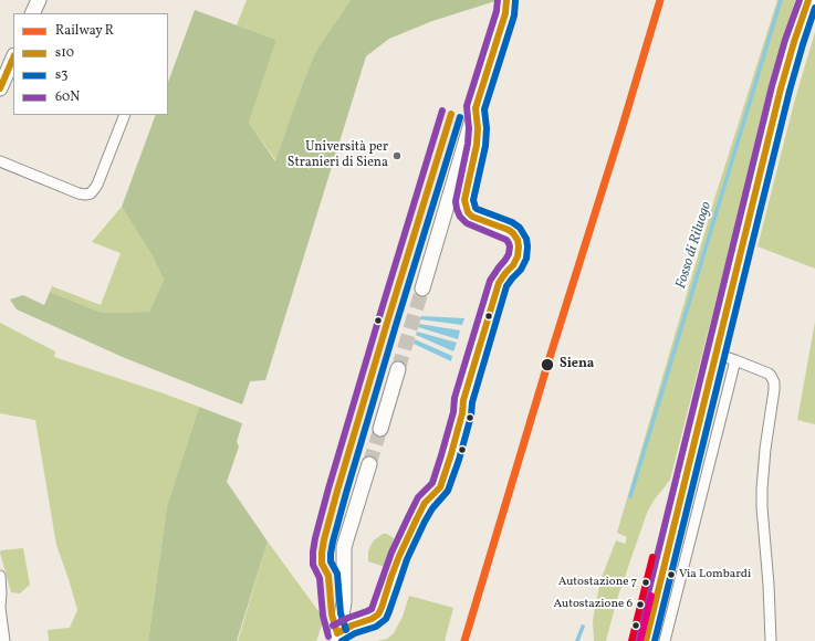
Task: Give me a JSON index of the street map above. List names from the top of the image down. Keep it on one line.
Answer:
{"water":["Fosso di Riluogo"],"places":["Università per Stranieri di Siena","Siena","Via Lombardi","Autostazione 7","Autostazione 6"],"lines":["rail line R","transit line s10","transit line 60N","transit line s3"],"legend":["Railway R","s10","s3","60N"]}
